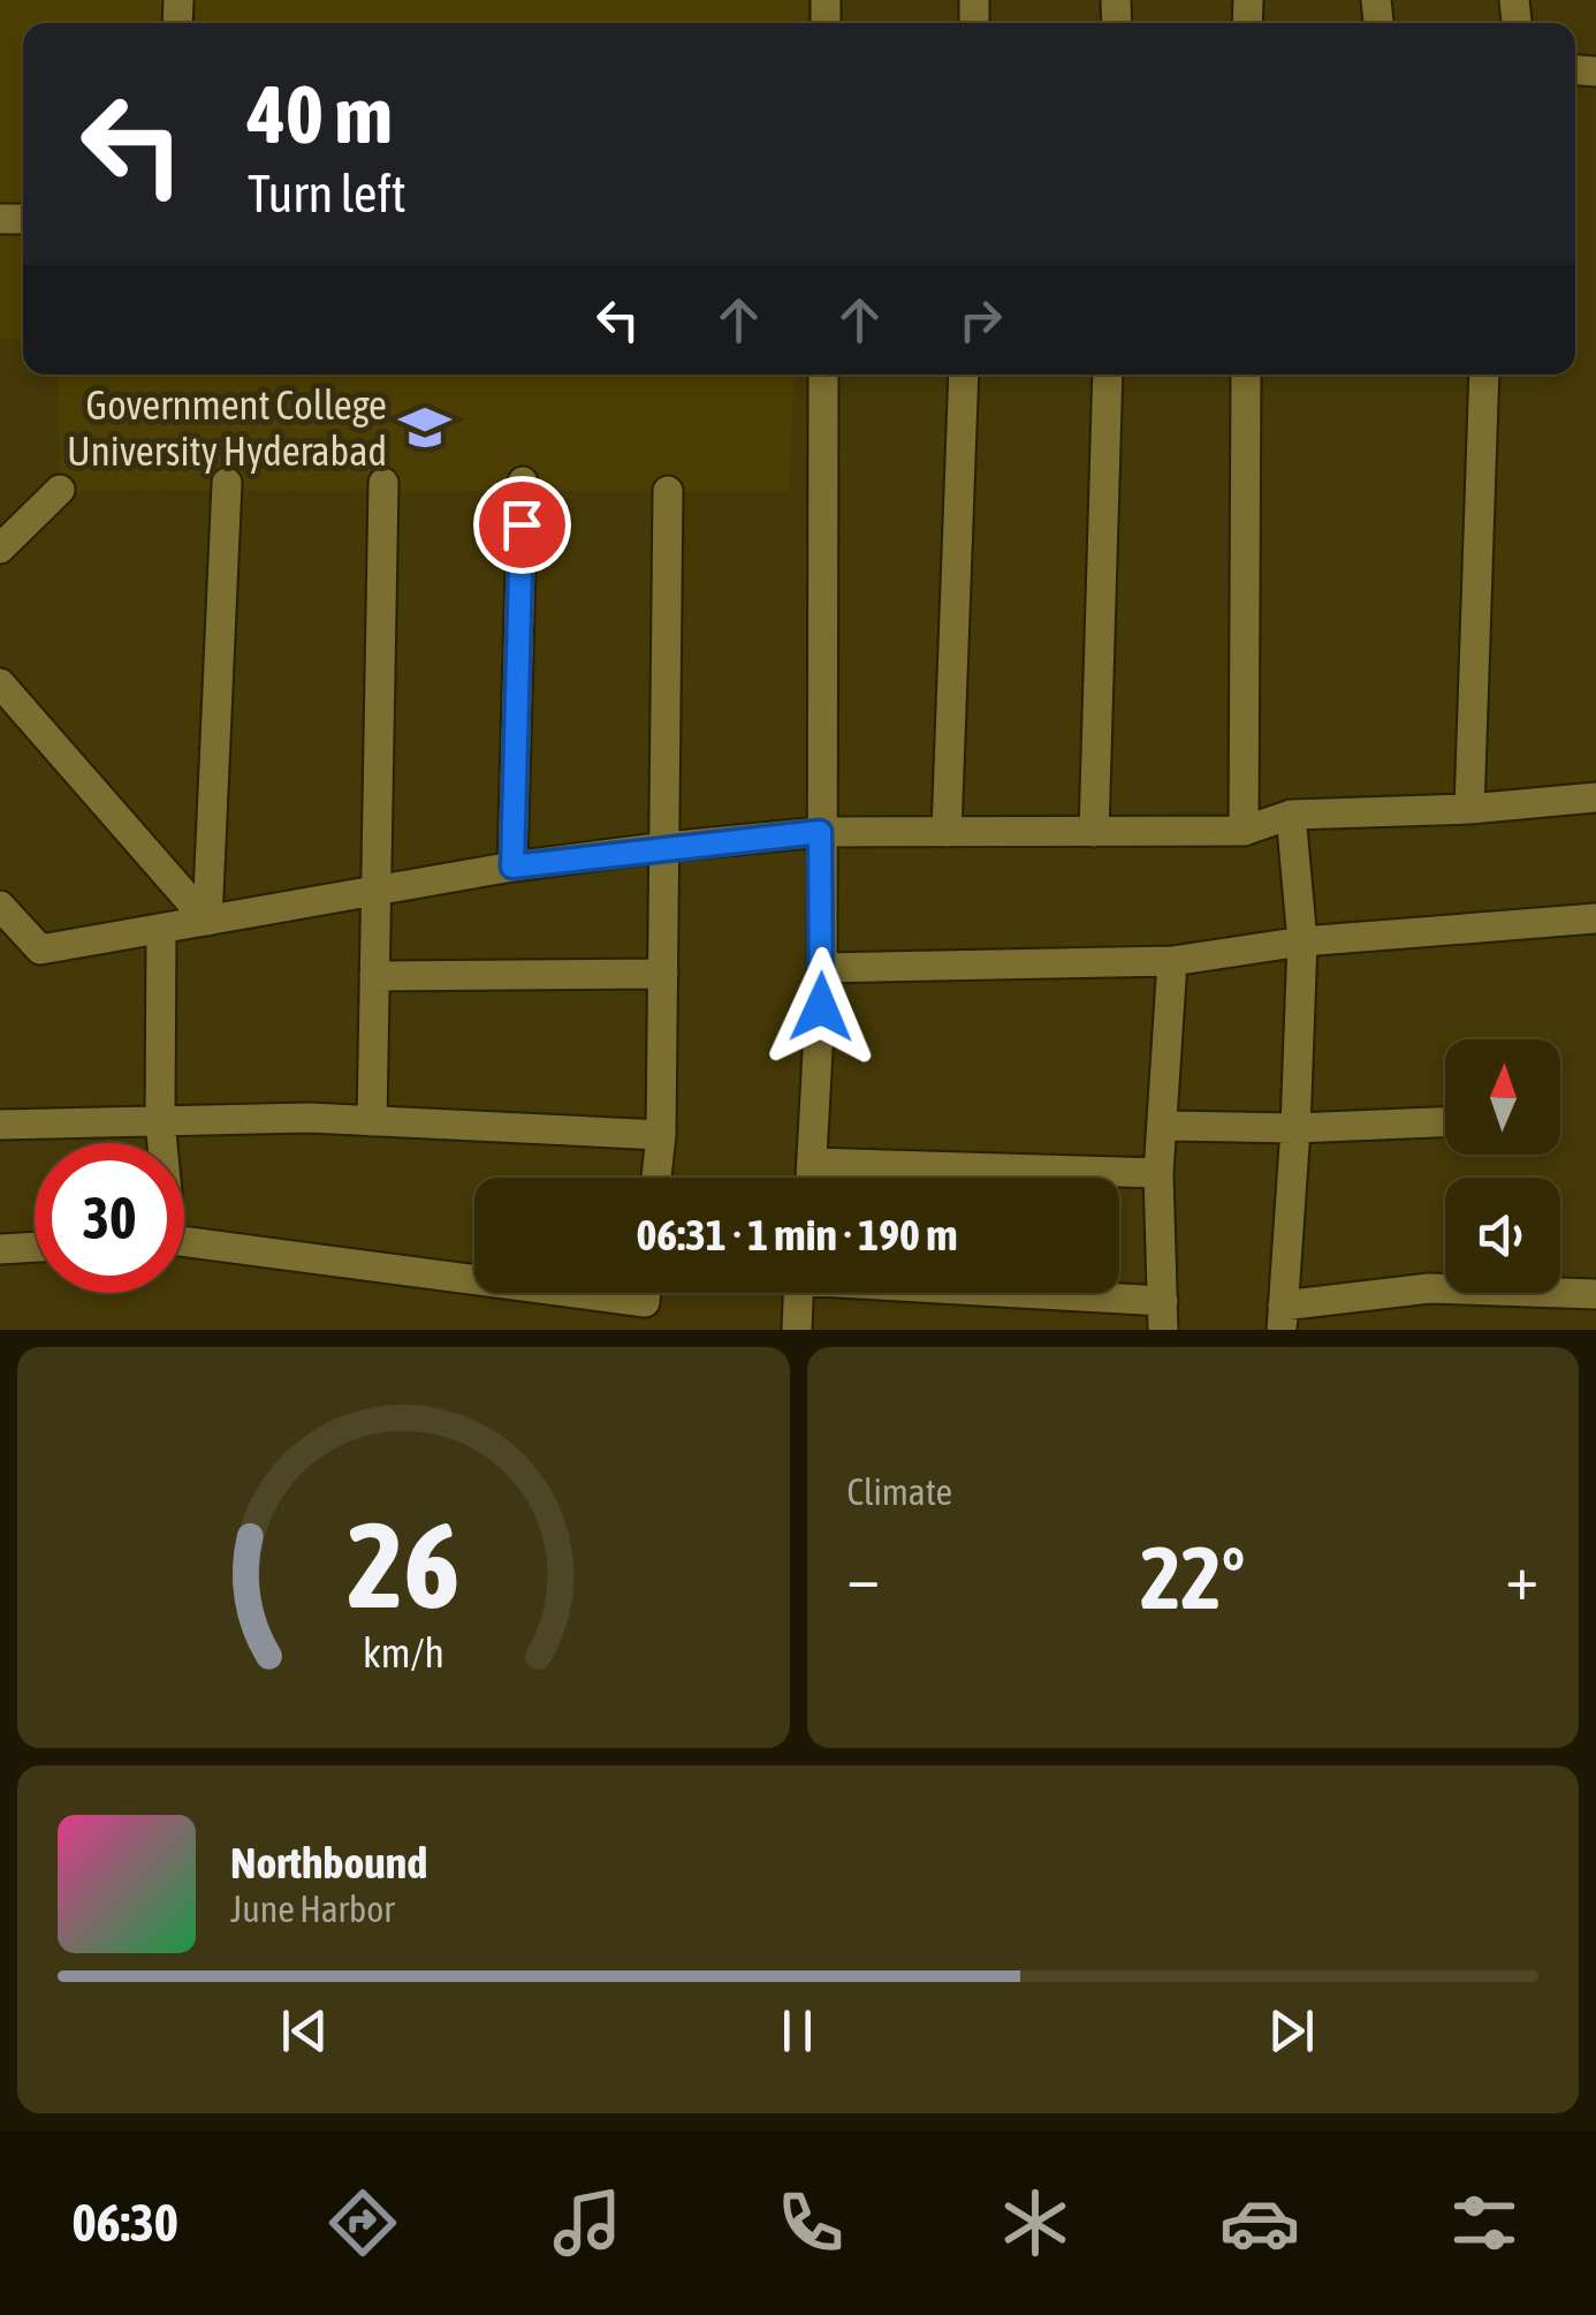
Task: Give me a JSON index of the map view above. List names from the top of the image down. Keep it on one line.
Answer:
{"places":{"school or university":["Government College University Hyderabad"]},"north":"top","page":{"turn":["40 m","Turn left"],"limit":"30","trip":"06:31 · 1 min · 190 m","tile":"Climate","heat":["−","22°","+"],"song":["Northbound","June Harbor"],"tabs":"06:30","gauge":["26","km/h"]}}
